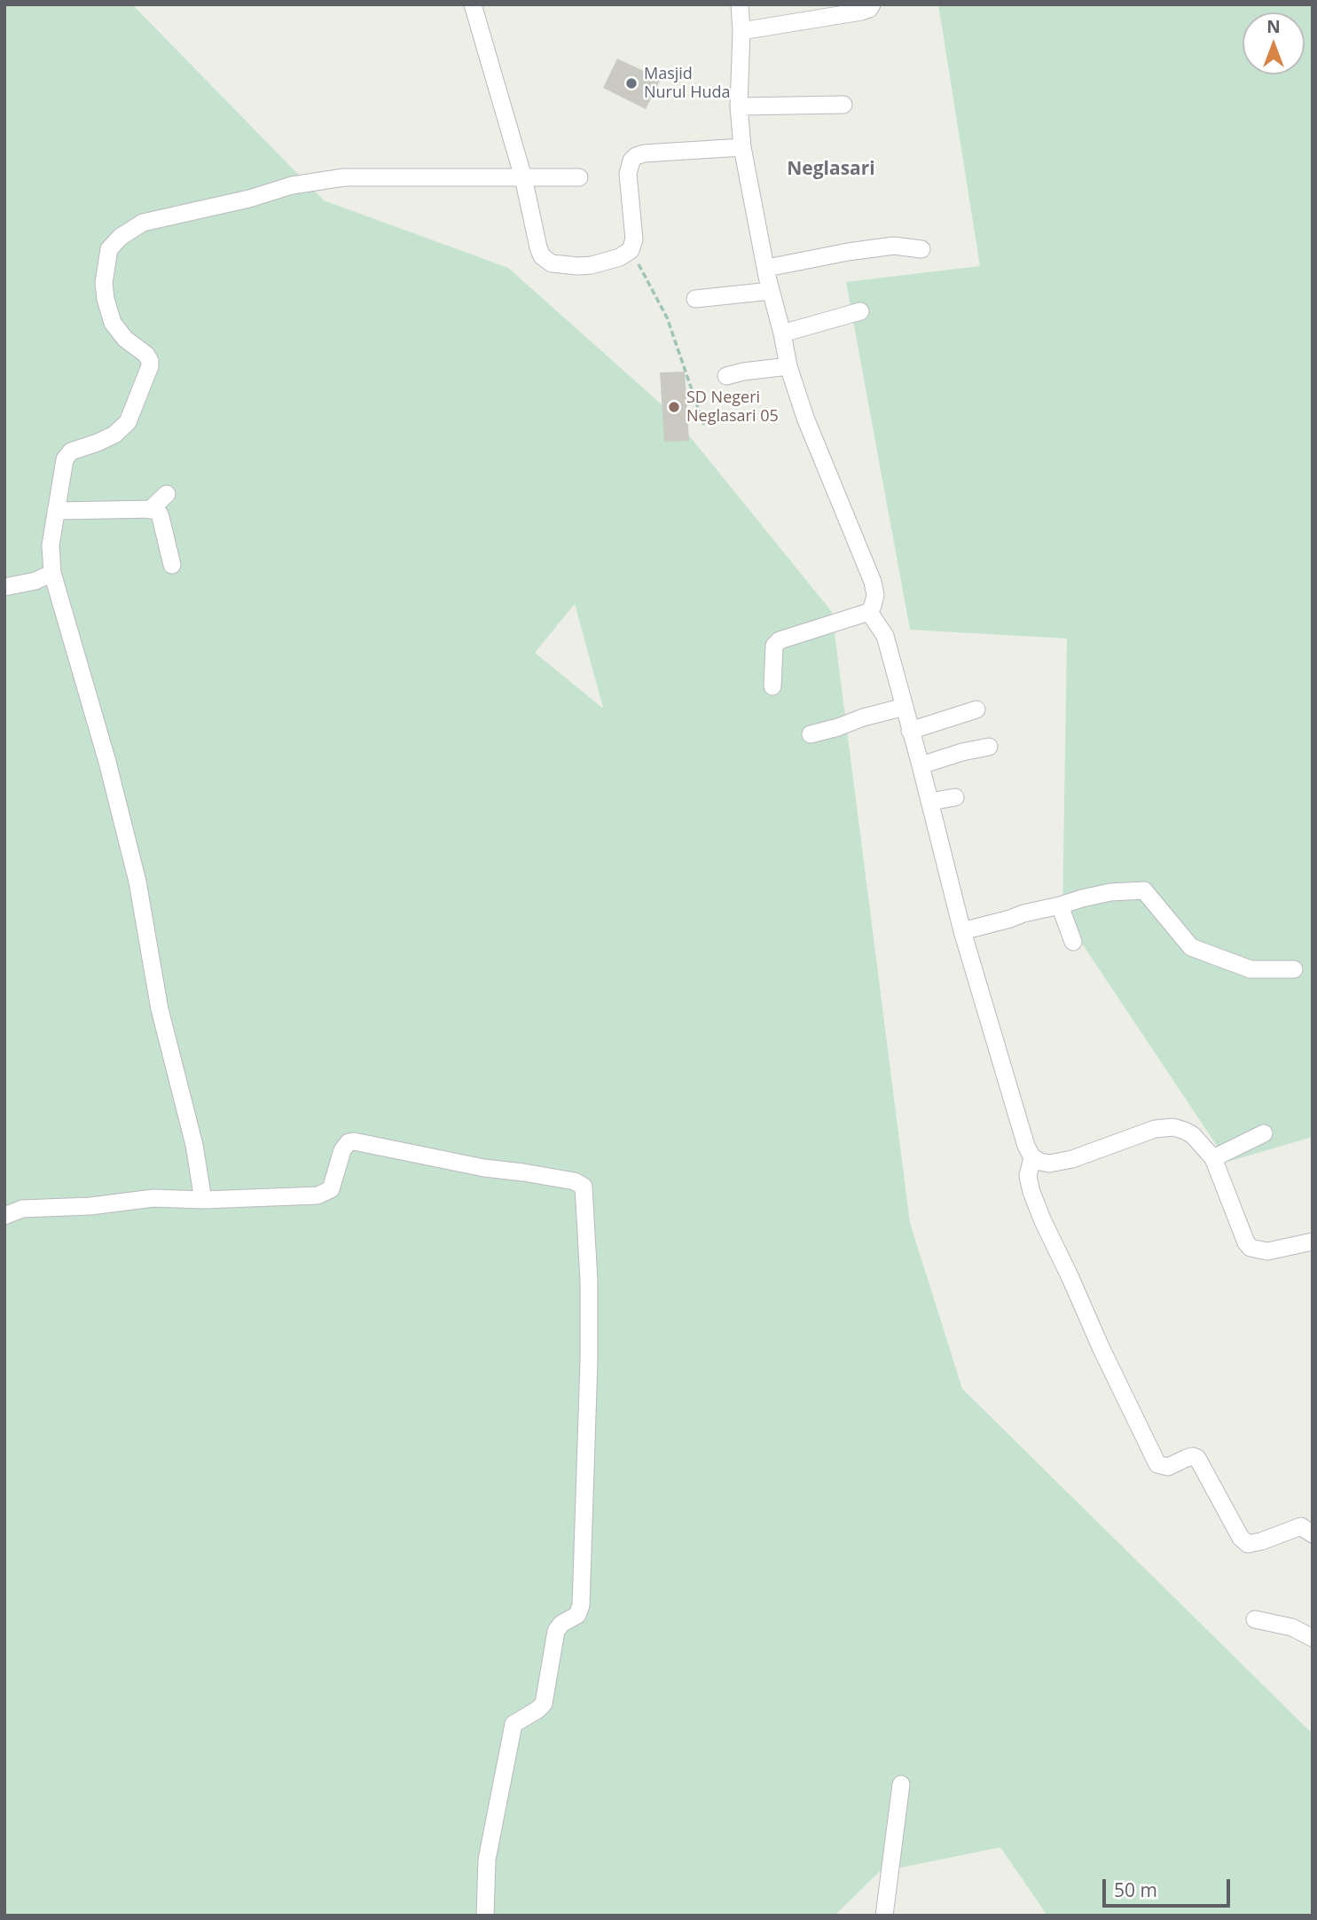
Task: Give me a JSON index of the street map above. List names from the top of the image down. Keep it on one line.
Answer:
{"districts":["Neglasari"],"places":["Masjid Nurul Huda","SD Negeri Neglasari 05"],"scale_bar":"50 m","north":"top"}
